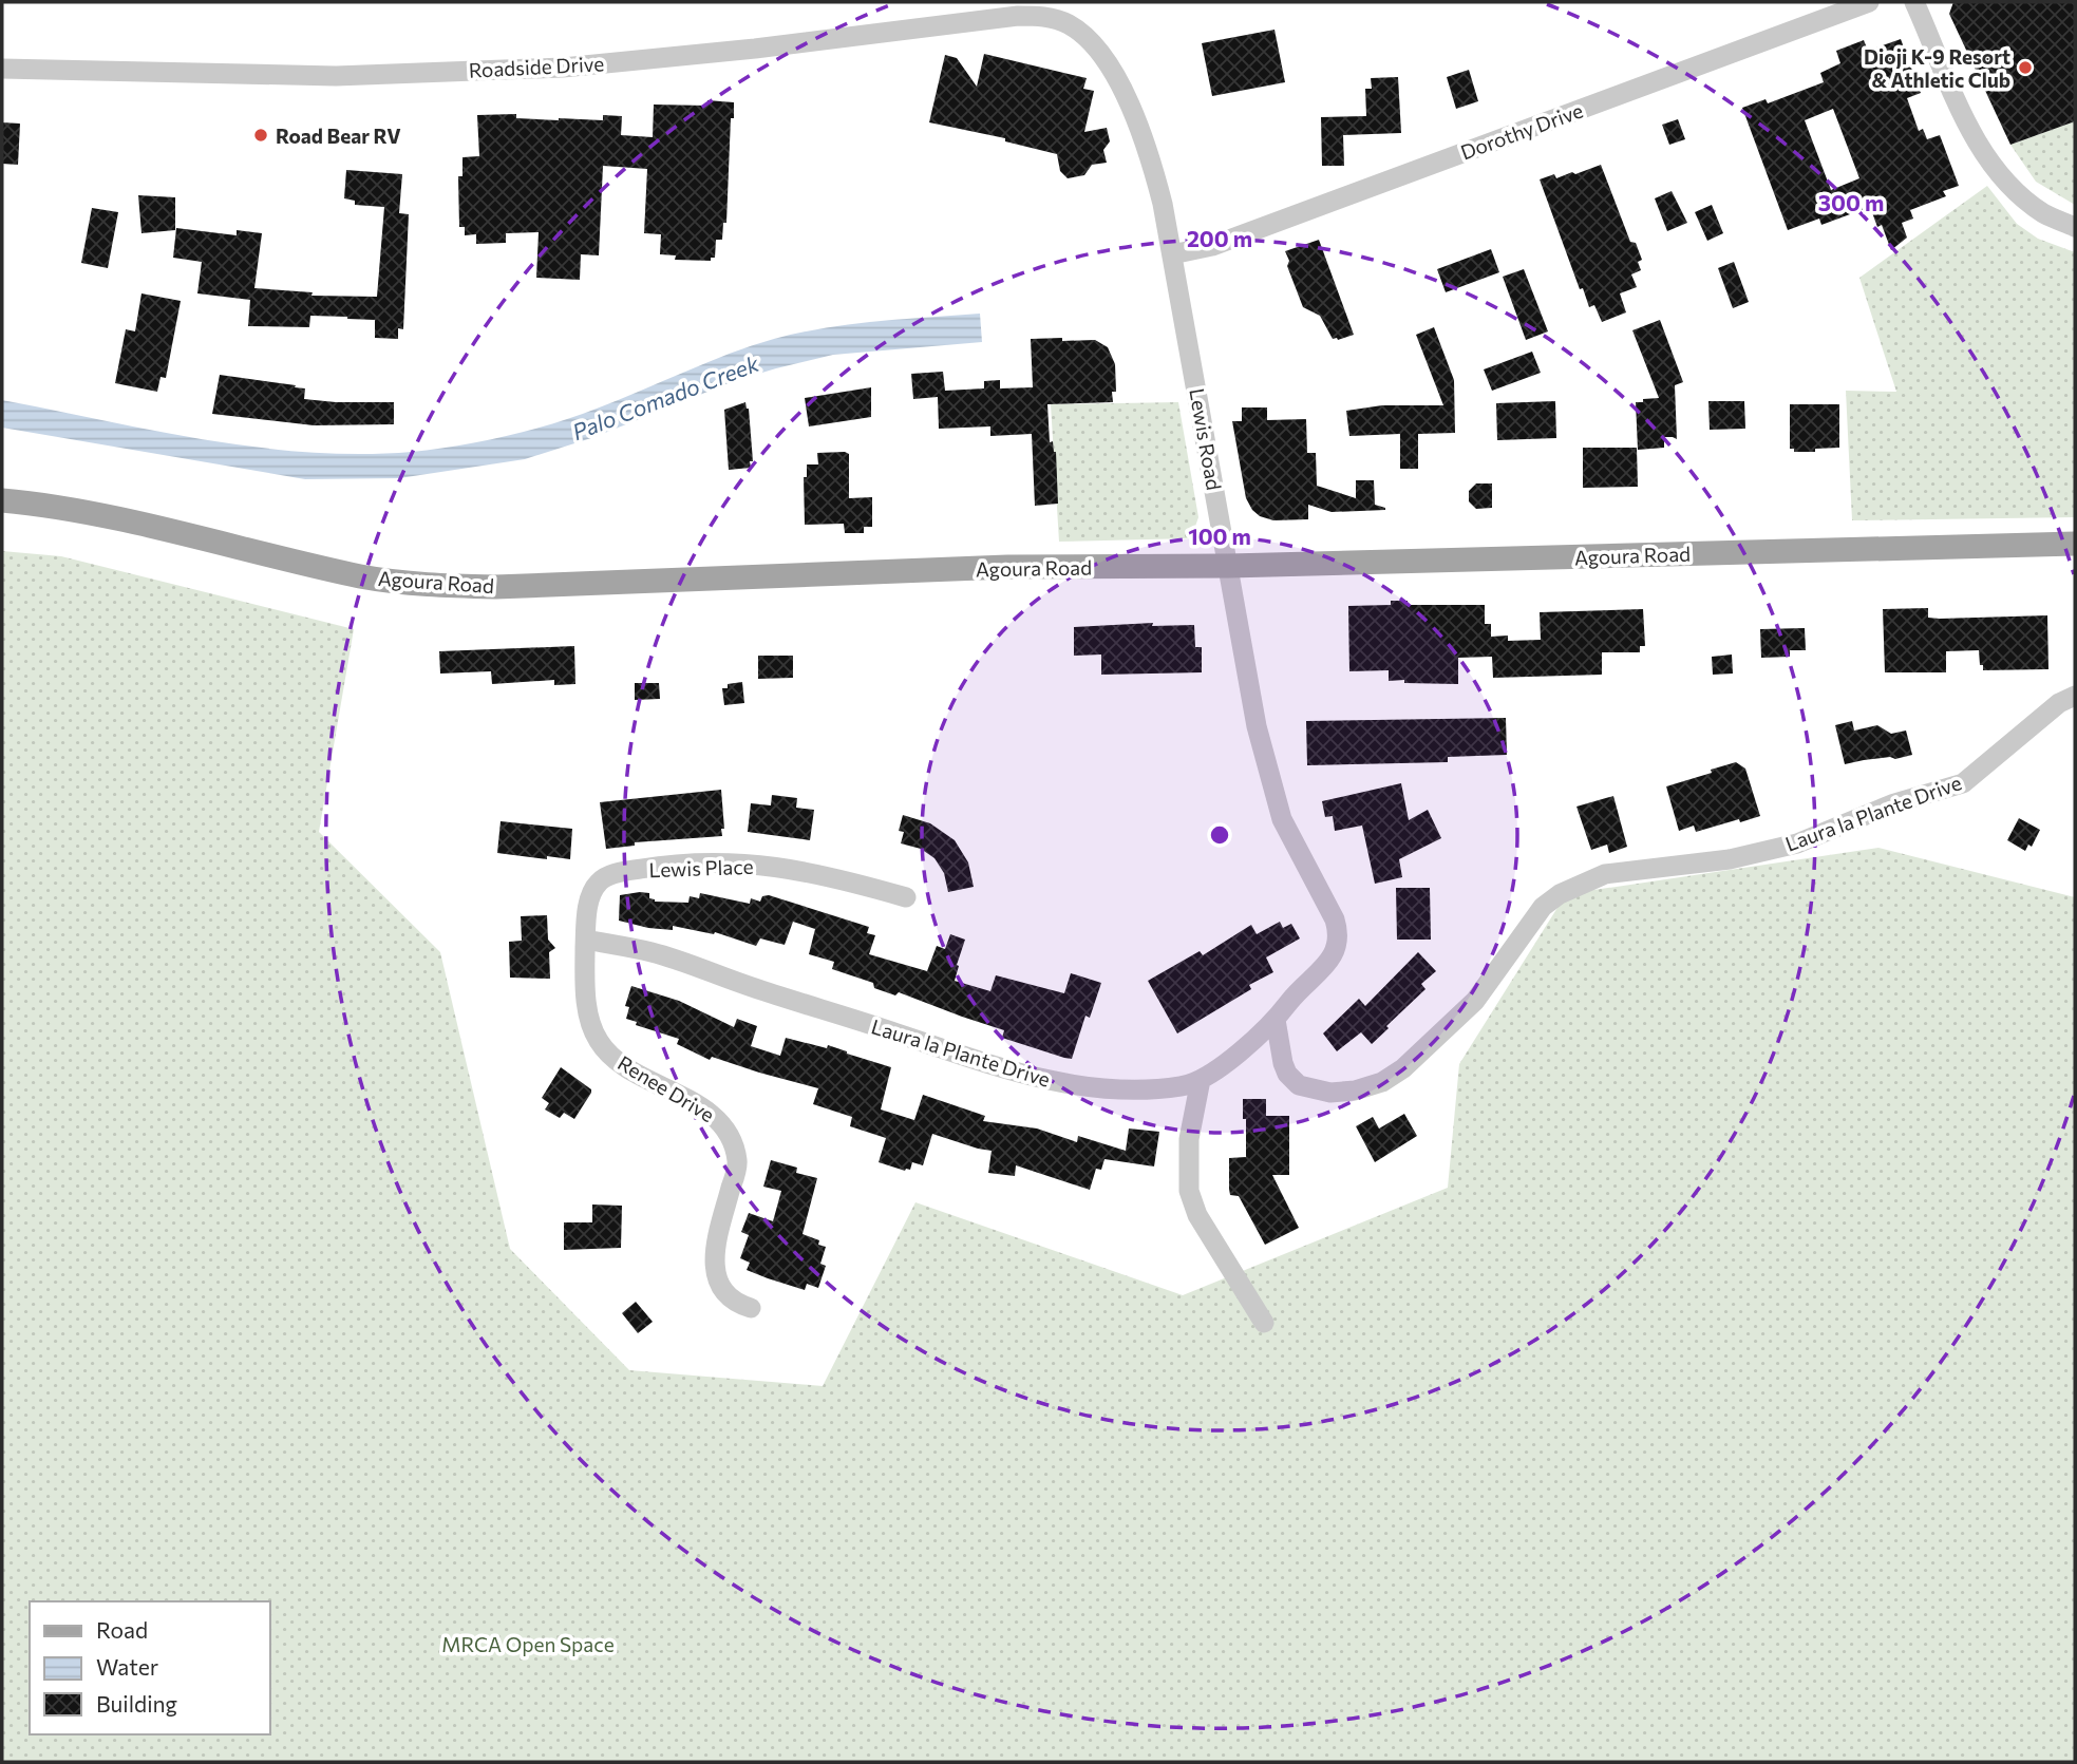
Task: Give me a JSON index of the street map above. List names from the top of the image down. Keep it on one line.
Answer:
{"streets":{"main road":["Agoura Road"],"street":["Roadside Drive","Dorothy Drive","Lewis Road","Laura la Plante Drive","Lewis Place","Renee Drive"]},"crossings":[["Roadside Drive","Lewis Road"],["Dorothy Drive","Lewis Road"],["Lewis Road","Agoura Road"],["Lewis Road","Laura la Plante Drive"],["Laura la Plante Drive","Lewis Place"],["Laura la Plante Drive","Renee Drive"],["Lewis Place","Renee Drive"]],"water":["Palo Comado Creek"],"parks":["MRCA Open Space"],"places":["Dioji K-9 Resort & Athletic Club","Road Bear RV"],"legend":["Road","Water","Building"],"rings":["300 m","200 m","100 m"]}
